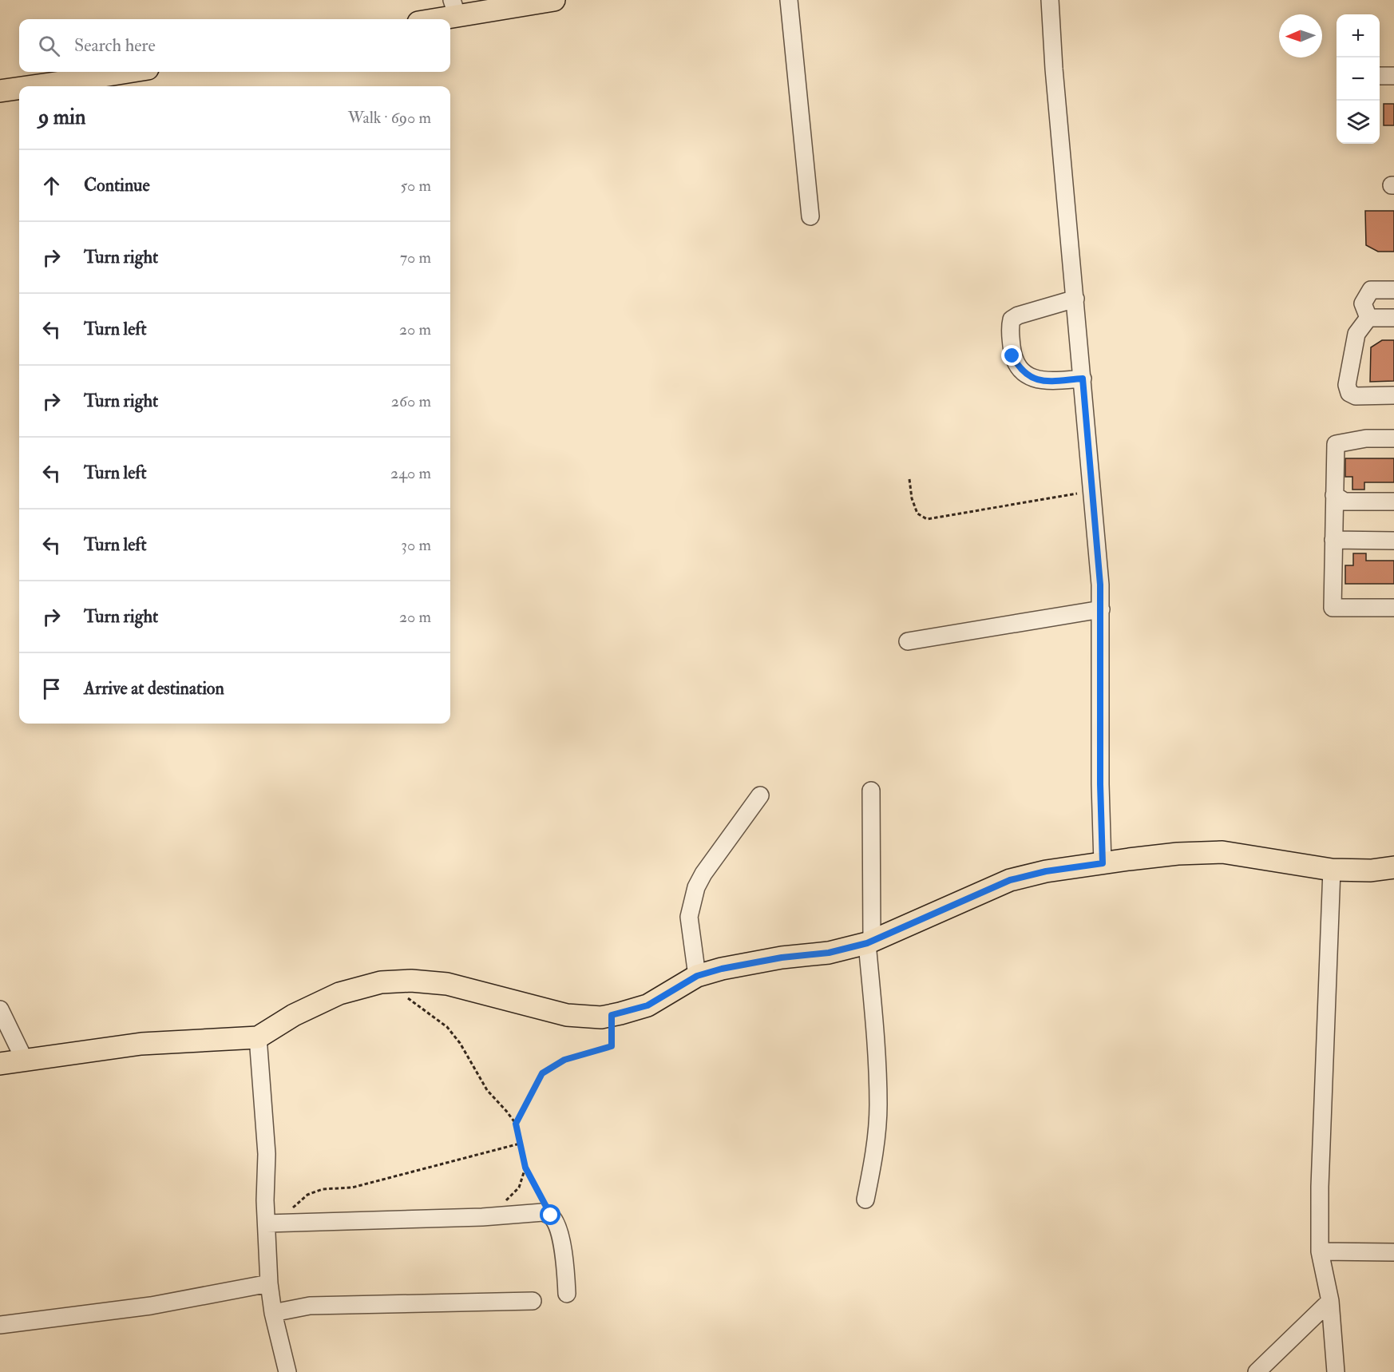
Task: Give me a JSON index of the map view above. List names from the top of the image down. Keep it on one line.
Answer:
{"north":"left","page":{"map_buttons":["+","−"],"search":"Search here","heading":["9 min","Walk · 690 m"],"list":[["Continue","50 m"],["Turn right","70 m"],["Turn left","20 m"],["Turn right","260 m"],["Turn left","240 m"],["Turn left","30 m"],["Turn right","20 m"],"Arrive at destination"]}}
